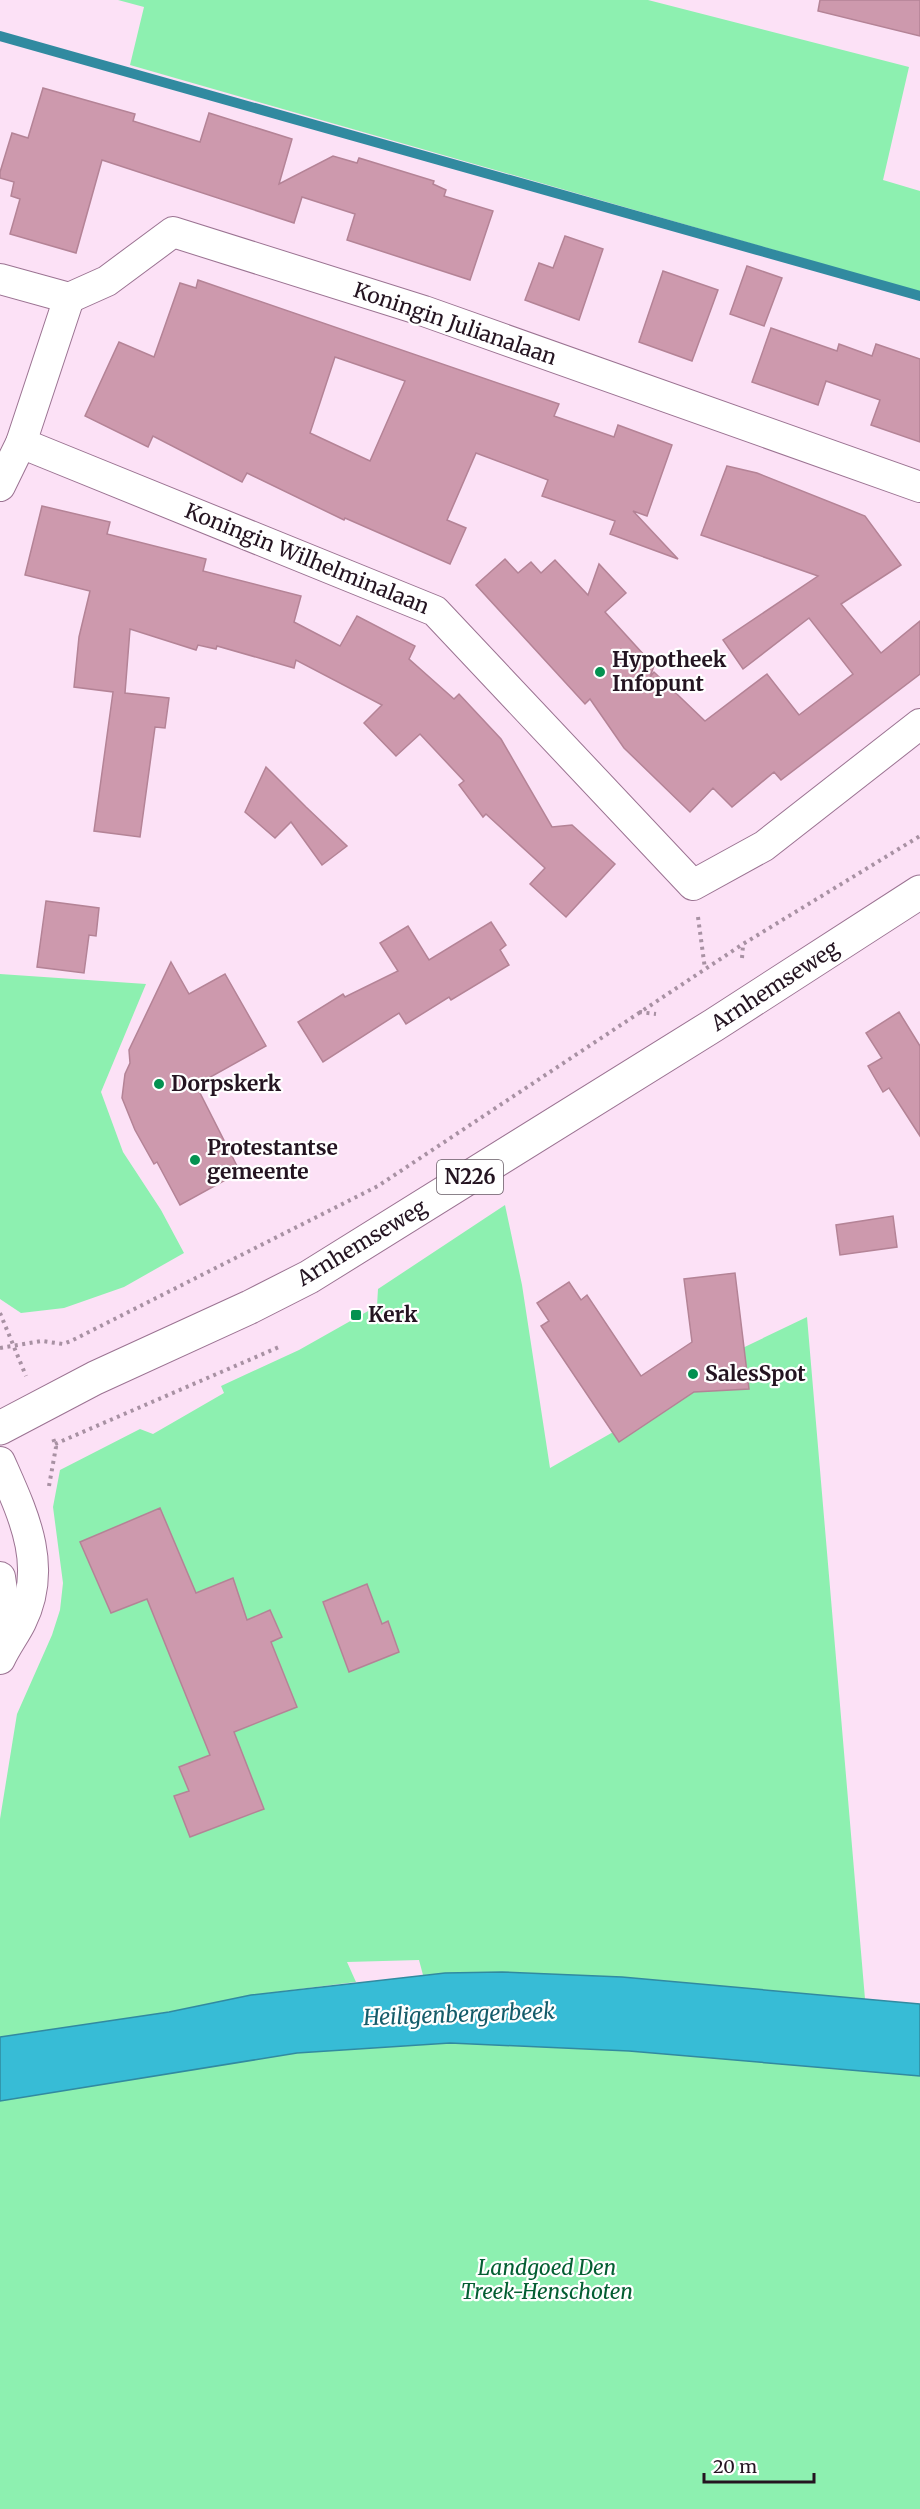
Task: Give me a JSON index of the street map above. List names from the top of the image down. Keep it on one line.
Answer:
{"streets":{"main road":["Arnhemseweg","N226"],"street":["Koningin Julianalaan","Koningin Wilhelminalaan"]},"water":["Heiligenbergerbeek"],"parks":["Landgoed Den Treek-Henschoten"],"places":{"other":["Hypotheek Infopunt","Dorpskerk","Protestantse gemeente","SalesSpot"],"transit":["Kerk"]},"scale_bar":"20 m"}
